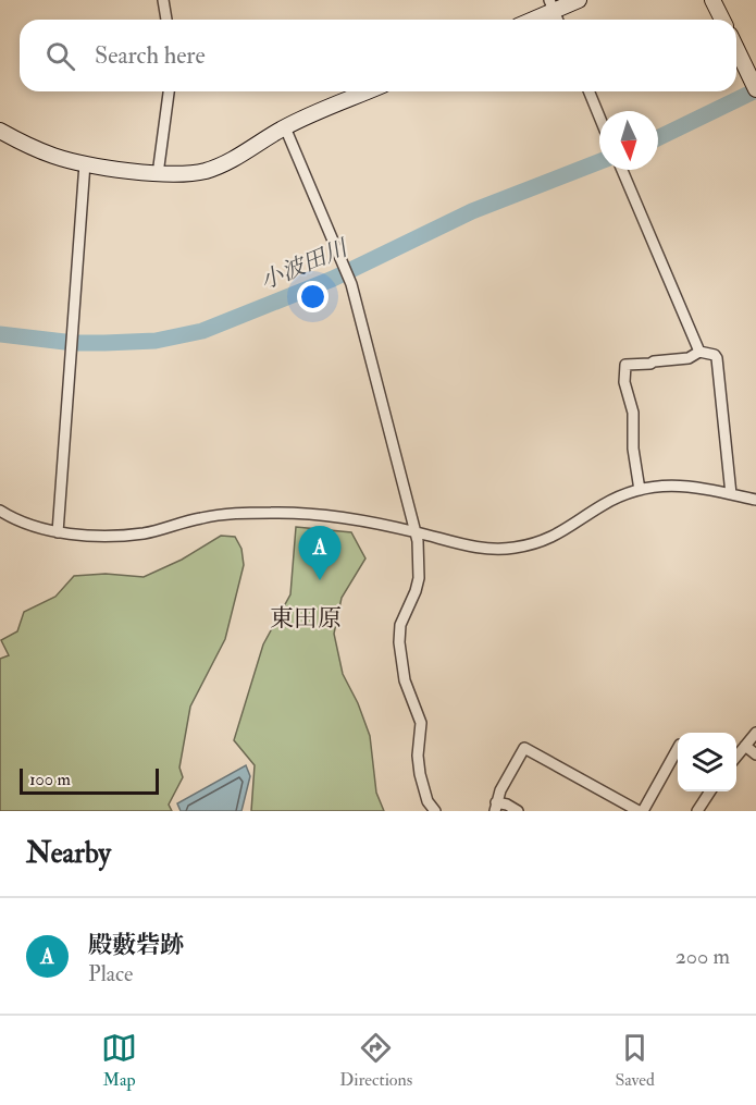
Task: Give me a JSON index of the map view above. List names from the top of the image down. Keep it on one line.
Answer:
{"districts":["東田原"],"water":["小波田川"],"scale_bar":"100 m","north":"bottom","page":{"search":"Search here","pins":"A","scale":"100 m","heading":"Nearby","list":[{"mark":"A","name":"殿藪砦跡","note":"Place","value":"200 m"}],"nav":["Map","Directions","Saved"]}}
